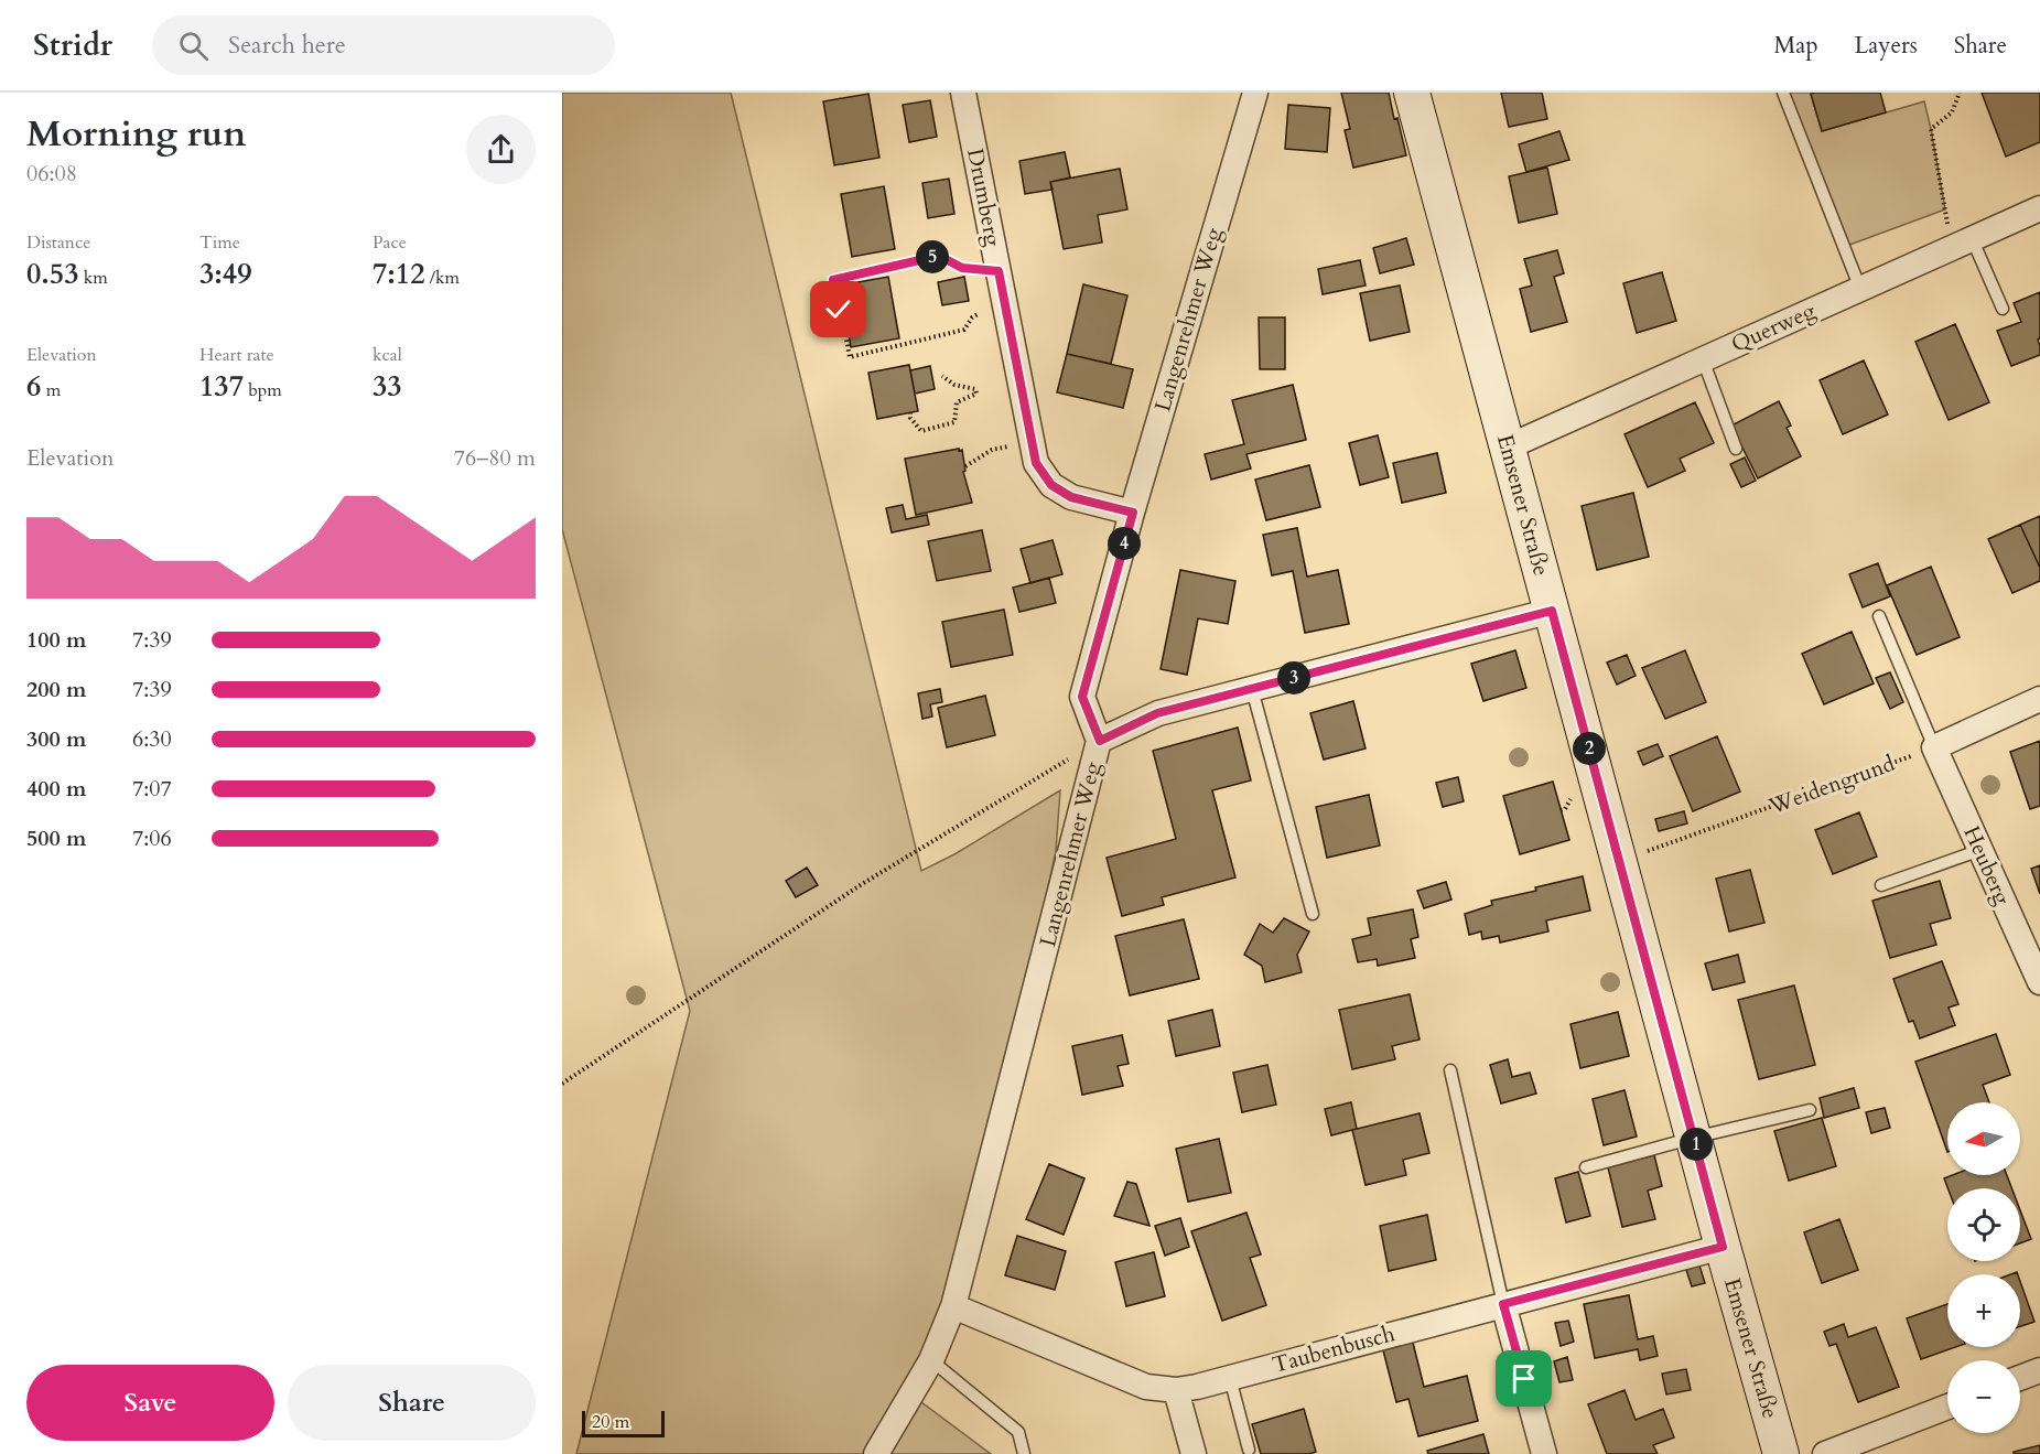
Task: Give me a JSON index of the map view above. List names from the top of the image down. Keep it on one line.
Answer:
{"streets":{"street":["Drumberg","Langenrehmer Weg","Querweg","Emsener Straße","Heuberg","Taubenbusch"],"path":["Weidengrund"]},"crossings":[["Drumberg","Langenrehmer Weg"],["Langenrehmer Weg","Taubenbusch"],["Querweg","Emsener Straße"],["Emsener Straße","Weidengrund"],["Emsener Straße","Taubenbusch"],["Weidengrund","Heuberg"]],"scale_bar":"20 m","north":"left","page":{"header":"Stridr","search":"Search here","nav":["Map","Layers","Share"],"heading":["Morning run","06:08"],"stats":[["Distance","0.53 km"],["Time","3:49"],["Pace","7:12 /km"],["Elevation","6 m"],["Heart rate","137 bpm"],["kcal","33"]],"pins":["5","4","3","2","1"],"chart":["Elevation","76–80 m"],"list":[{"name":"100 m","note":"7:39"},{"name":"200 m","note":"7:39"},{"name":"300 m","note":"6:30"},{"name":"400 m","note":"7:07"},{"name":"500 m","note":"7:06"}],"map_buttons":["+","−"],"buttons":["Save","Share"],"scale":"20 m"}}
